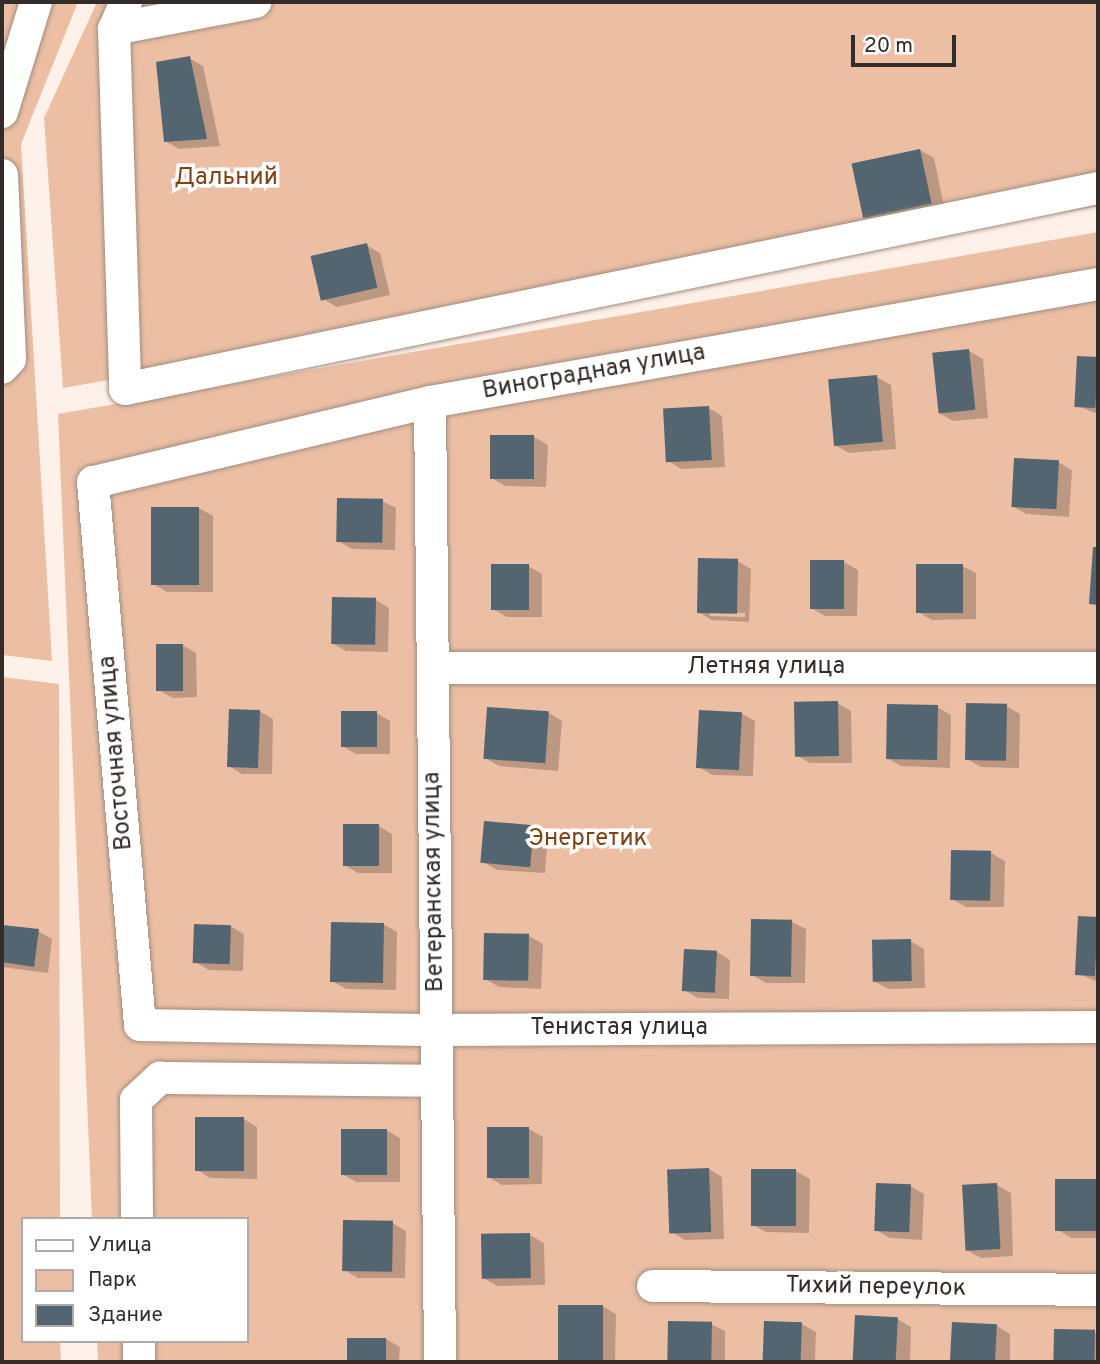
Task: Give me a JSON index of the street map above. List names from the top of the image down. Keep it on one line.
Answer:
{"streets":{"street":["Виноградная улица","Летняя улица","Восточная улица","Ветеранская улица","Тенистая улица","Тихий переулок"]},"crossings":[["Виноградная улица","Восточная улица"],["Виноградная улица","Ветеранская улица"],["Летняя улица","Ветеранская улица"],["Восточная улица","Тенистая улица"],["Ветеранская улица","Тенистая улица"]],"parks":["Дальний","Энергетик"],"legend":["Улица","Парк","Здание"],"scale_bar":"20 m"}
